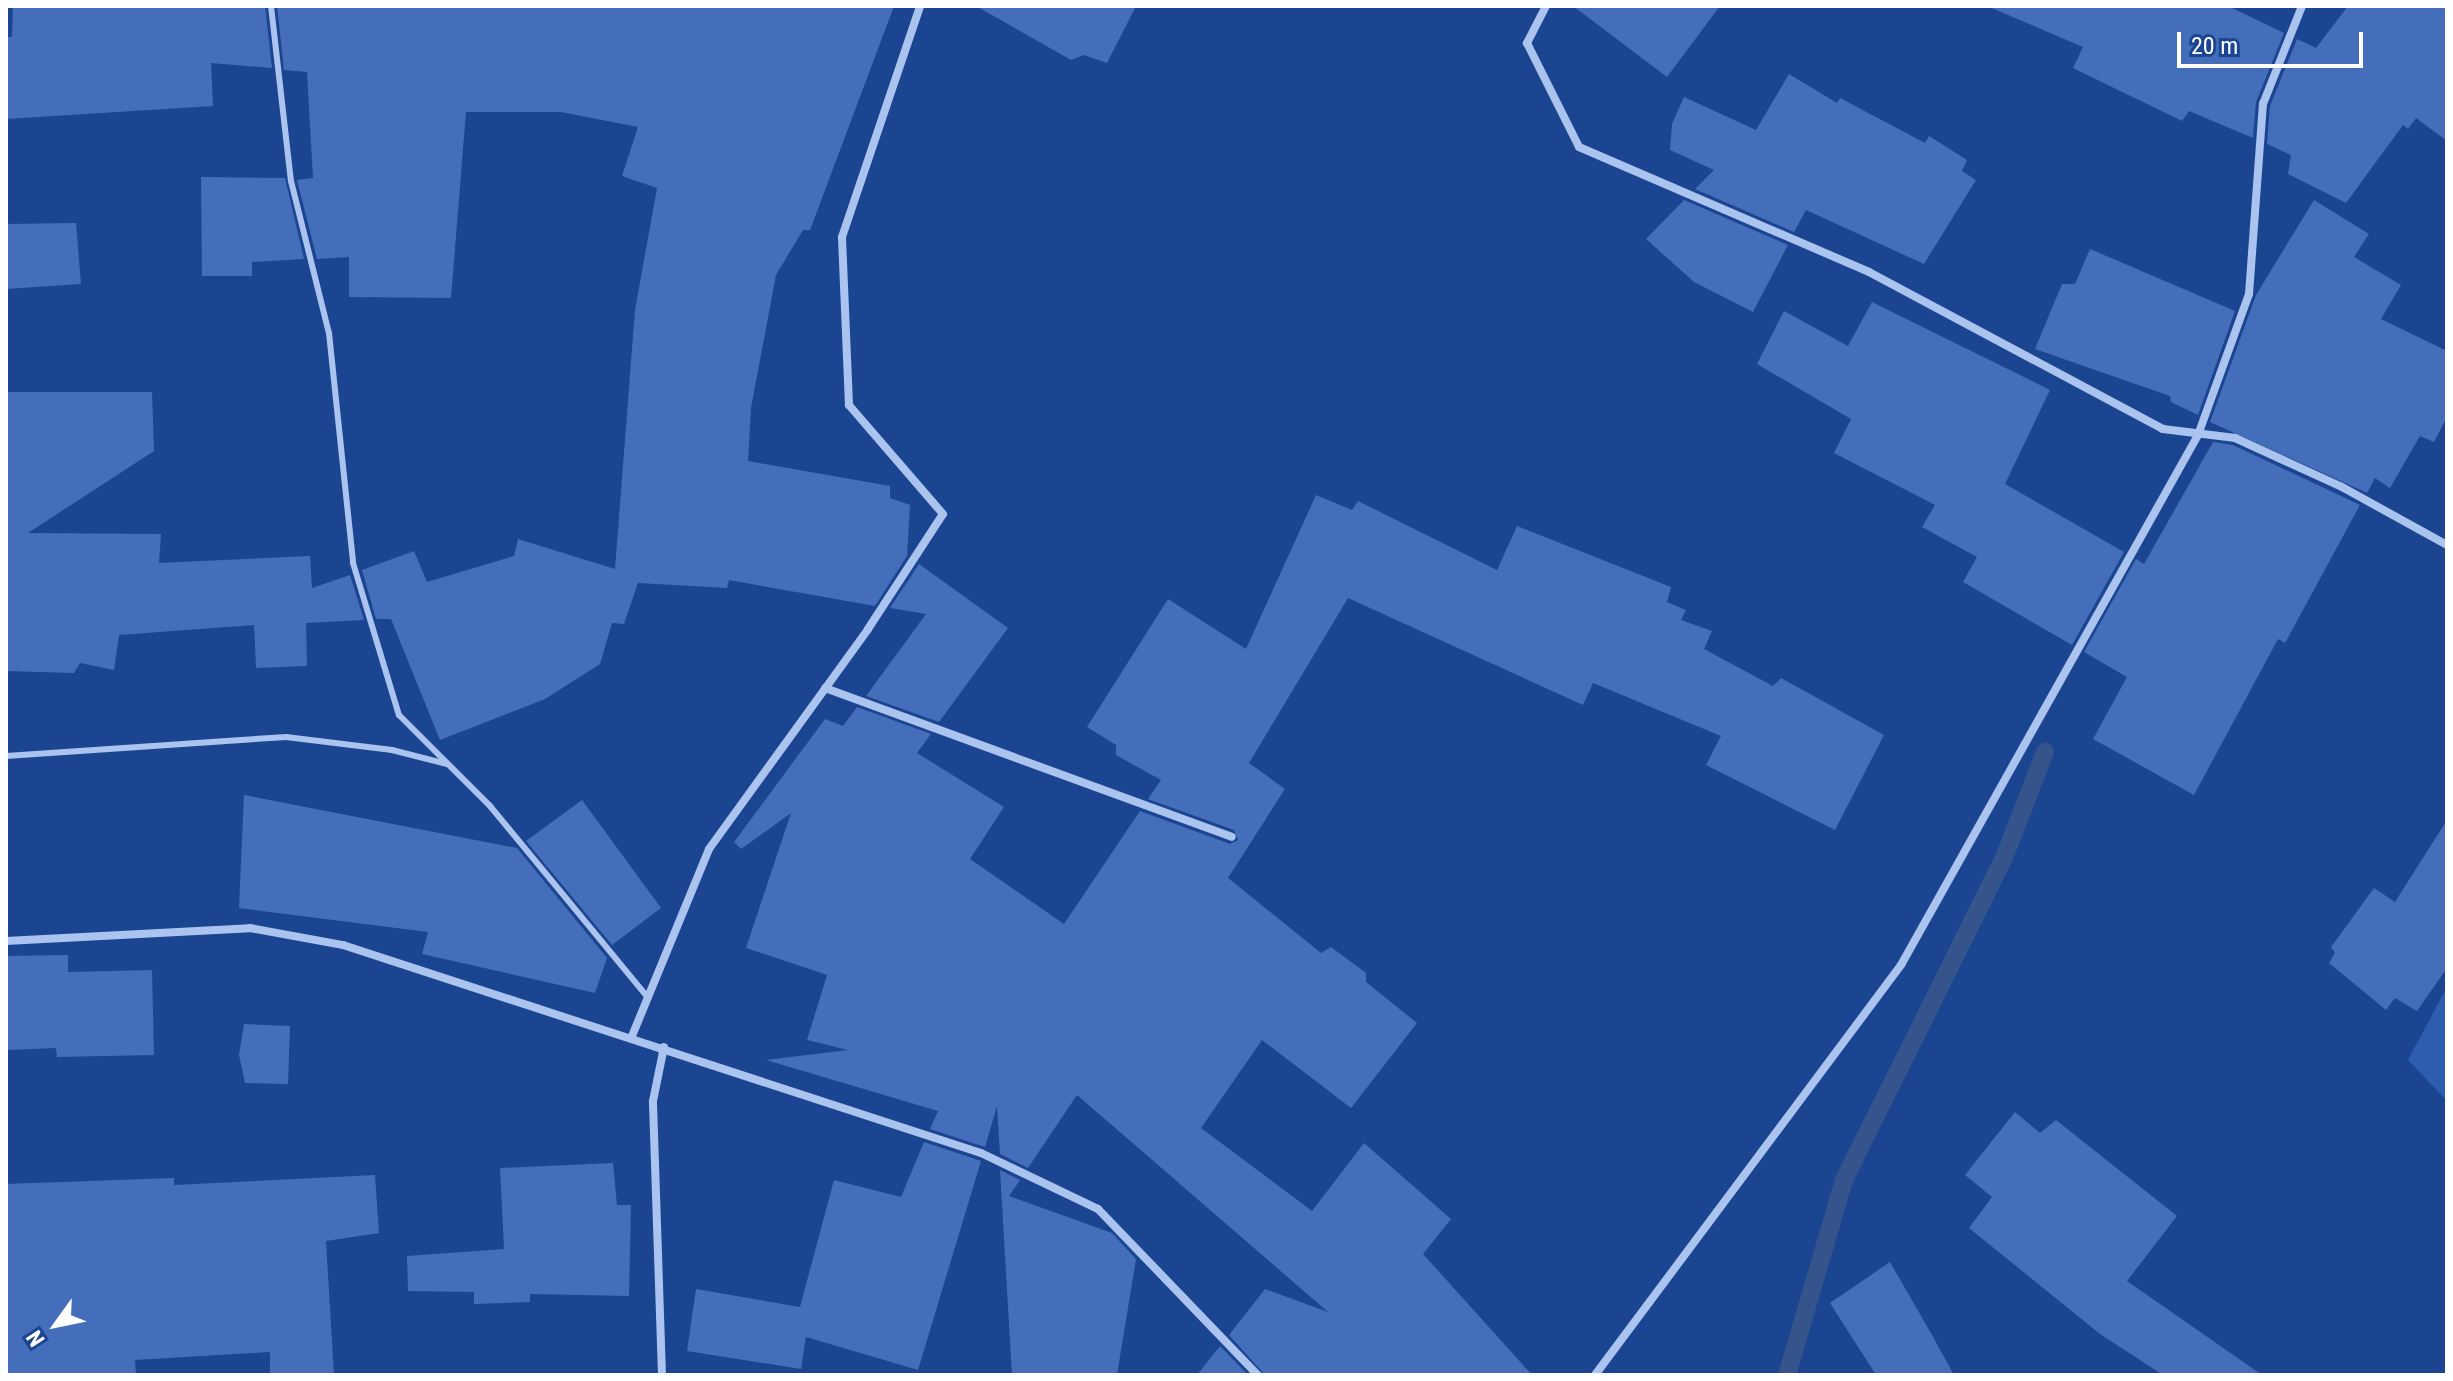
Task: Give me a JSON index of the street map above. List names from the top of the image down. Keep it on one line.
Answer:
{"scale_bar":"20 m","north":"bottom left"}
